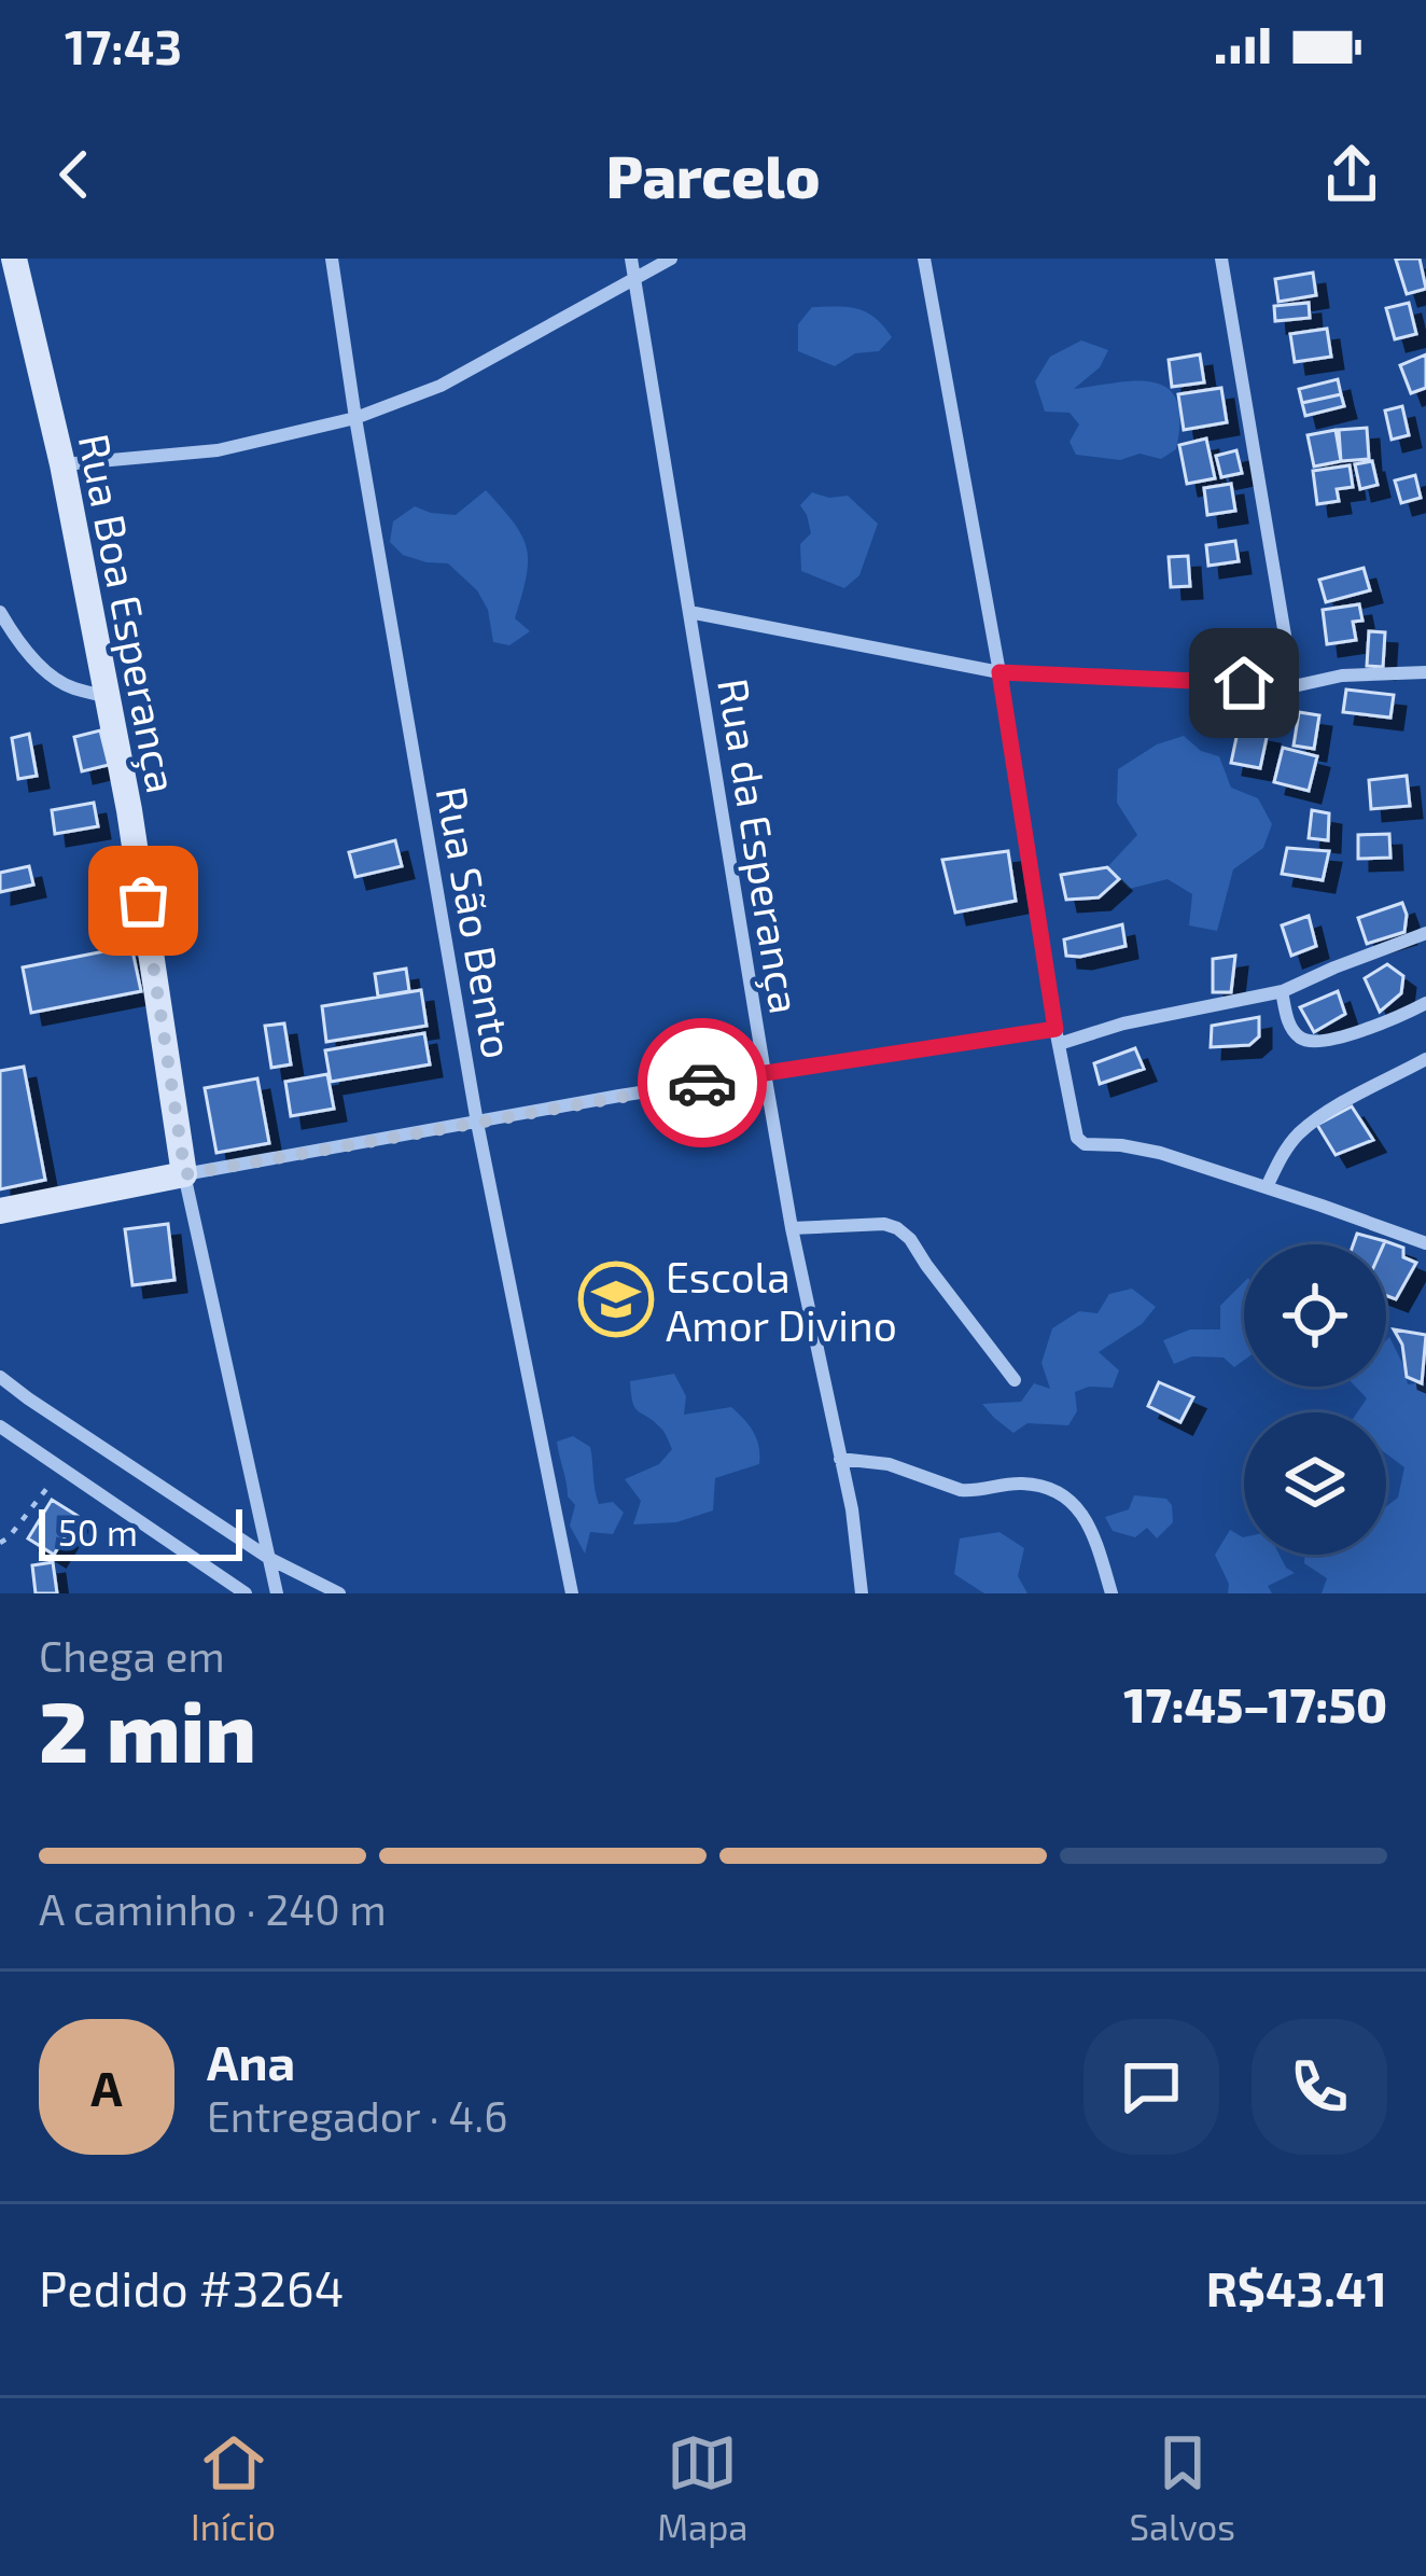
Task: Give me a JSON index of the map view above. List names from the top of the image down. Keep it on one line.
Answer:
{"streets":{"street":["Rua Boa Esperança","Rua da Esperança","Rua São Bento"]},"places":{"school or university":["Escola Amor Divino"]},"scale_bar":"50 m","page":{"status":"17:43","header":"Parcelo","scale":"50 m","heading":["2 min","Chega em","17:45–17:50"],"panel":["Ana","Entregador · 4.6","Pedido #3264","R$43.41"],"bar":"A caminho · 240 m","round":"A","tabs":["Início","Mapa","Salvos"]}}
